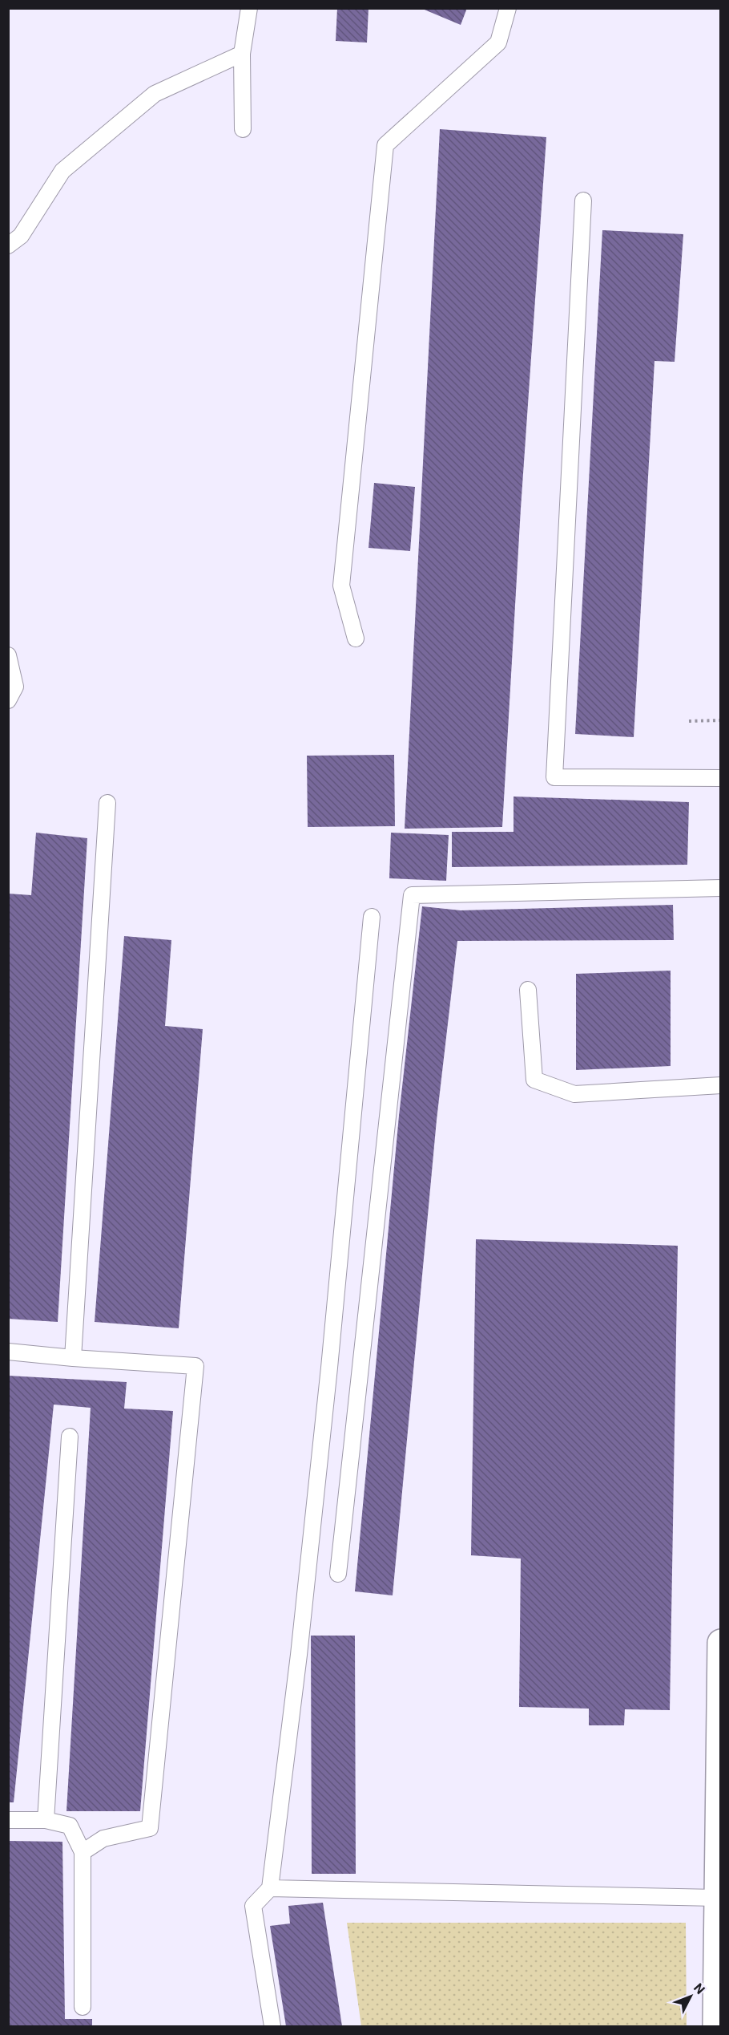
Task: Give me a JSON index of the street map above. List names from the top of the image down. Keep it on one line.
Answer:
{"north":"top right"}
